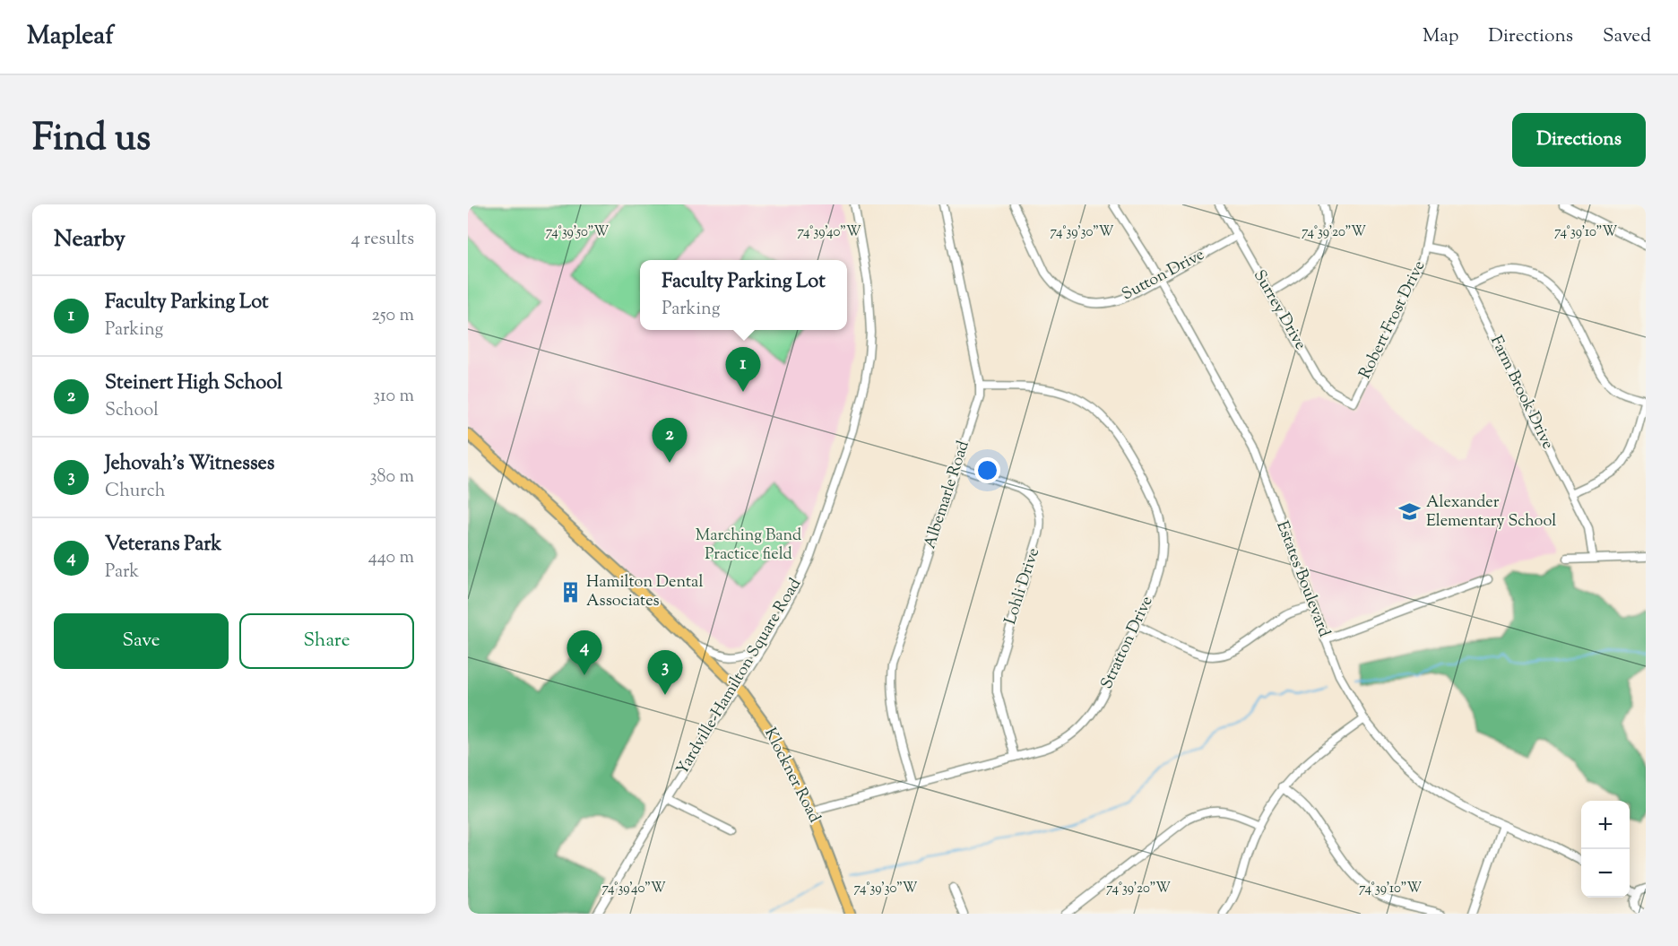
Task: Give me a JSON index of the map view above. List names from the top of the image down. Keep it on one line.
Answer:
{"streets":{"main road":["Klockner Road"],"street":["Sutton Drive","Surrey Drive","Robert Frost Drive","Farm Brook Drive","Albemarle Road","Estates Boulevard","Lohli Drive","Stratton Drive","Yardville-Hamilton Square Road"]},"crossings":[["Sutton Drive","Surrey Drive"],["Sutton Drive","Estates Boulevard"],["Surrey Drive","Robert Frost Drive"],["Robert Frost Drive","Farm Brook Drive"],["Albemarle Road","Lohli Drive"],["Albemarle Road","Stratton Drive"],["Lohli Drive","Stratton Drive"],["Stratton Drive","Klockner Road"],["Yardville-Hamilton Square Road","Klockner Road"]],"parks":["Marching Band Practice field"],"places":{"school or university":["Alexander Elementary School"],"building":["Hamilton Dental Associates"]},"page":{"header":"Mapleaf","nav":["Map","Directions","Saved"],"title":"Find us","buttons":["Directions",["Save","Share"]],"heading":["Nearby","4 results"],"popup":["Faculty Parking Lot","Parking"],"list":[{"mark":"1","name":"Faculty Parking Lot","note":"Parking","value":"250 m"},{"mark":"2","name":"Steinert High School","note":"School","value":"310 m"},{"mark":"3","name":"Jehovah's Witnesses","note":"Church","value":"380 m"},{"mark":"4","name":"Veterans Park","note":"Park","value":"440 m"}],"pins":["1","2","4","3"],"map_buttons":["+","−"]},"coordinates":["74°39'50\"W","74°39'40\"W","74°39'30\"W","74°39'20\"W","74°39'10\"W"]}
